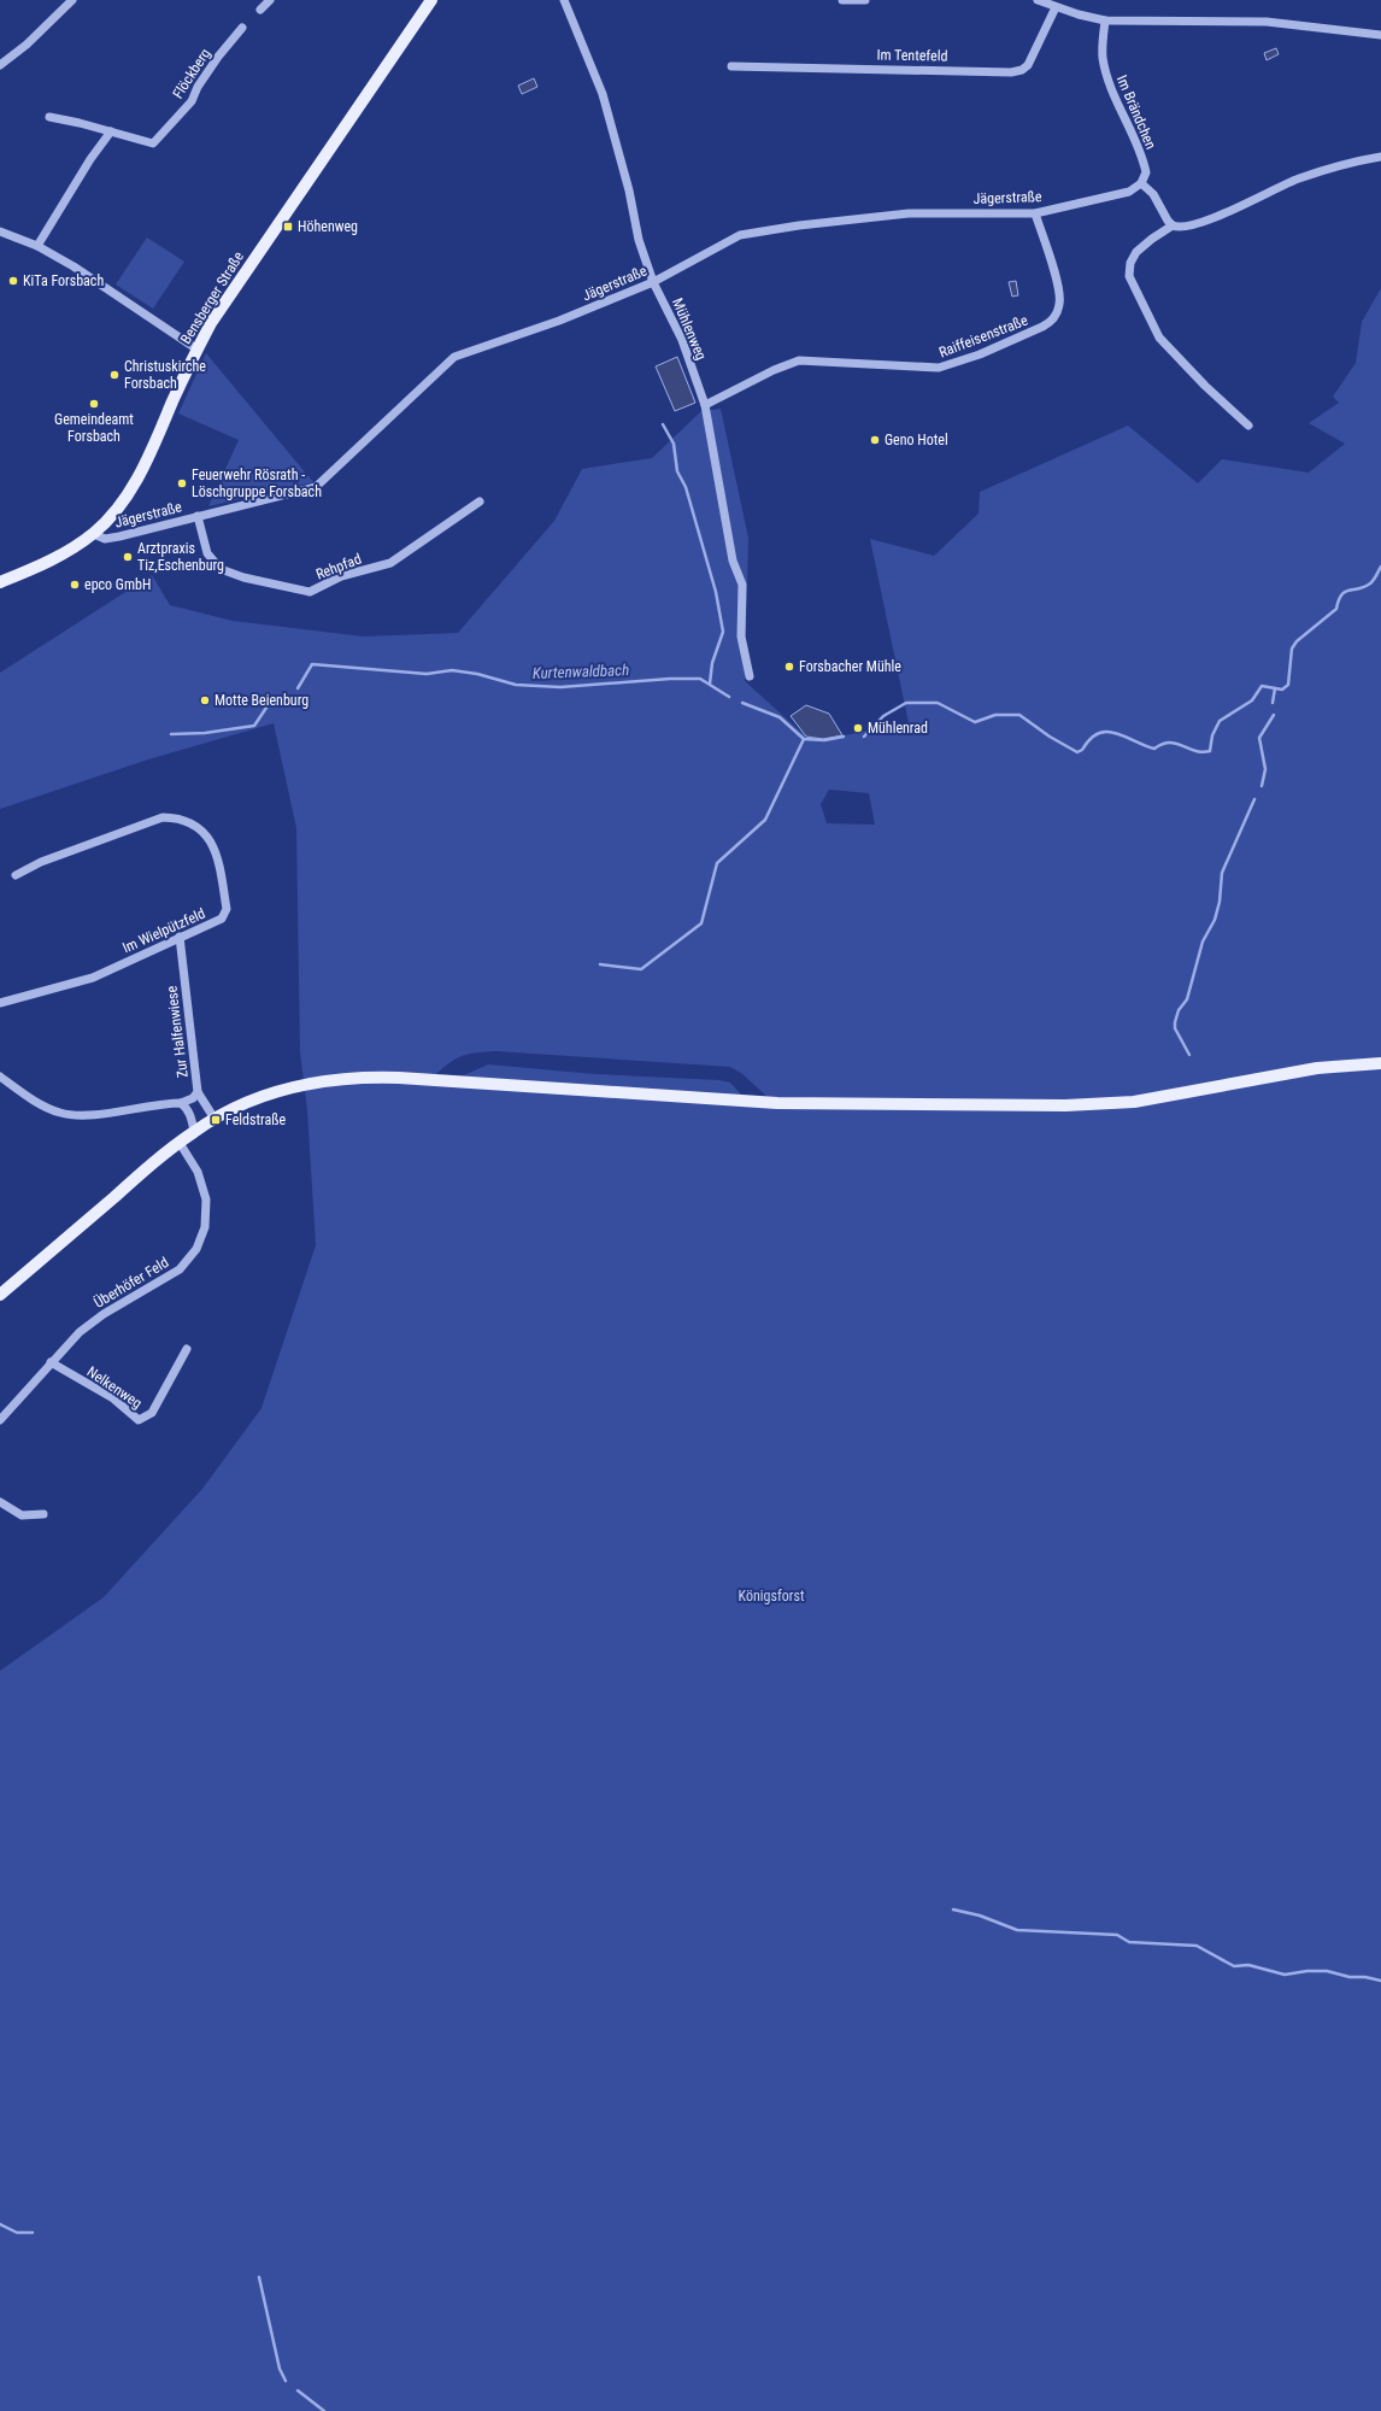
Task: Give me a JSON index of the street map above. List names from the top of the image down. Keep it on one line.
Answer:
{"streets":{"main road":["Bensberger Straße"],"street":["Im Tentefeld","Flöckberg","Im Brändchen","Jägerstraße","Mühlenweg","Raiffeisenstraße","Rehpfad","Im Wielpützfeld","Zur Halfenwiese","Überhöfer Feld","Nelkenweg"]},"crossings":[["Im Brändchen","Jägerstraße"],["Jägerstraße","Bensberger Straße"],["Jägerstraße","Mühlenweg"],["Jägerstraße","Raiffeisenstraße"],["Jägerstraße","Rehpfad"],["Mühlenweg","Raiffeisenstraße"],["Im Wielpützfeld","Zur Halfenwiese"],["Überhöfer Feld","Nelkenweg"]],"water":["Kurtenwaldbach"],"parks":["Königsforst"],"places":{"transit":["Höhenweg","Feldstraße"],"other":["KiTa Forsbach","Christuskirche Forsbach","Gemeindeamt Forsbach","Geno Hotel","Feuerwehr Rösrath - Löschgruppe Forsbach","Arztpraxis Tiz,Eschenburg","epco GmbH","Forsbacher Mühle","Motte Beienburg","Mühlenrad"]}}
